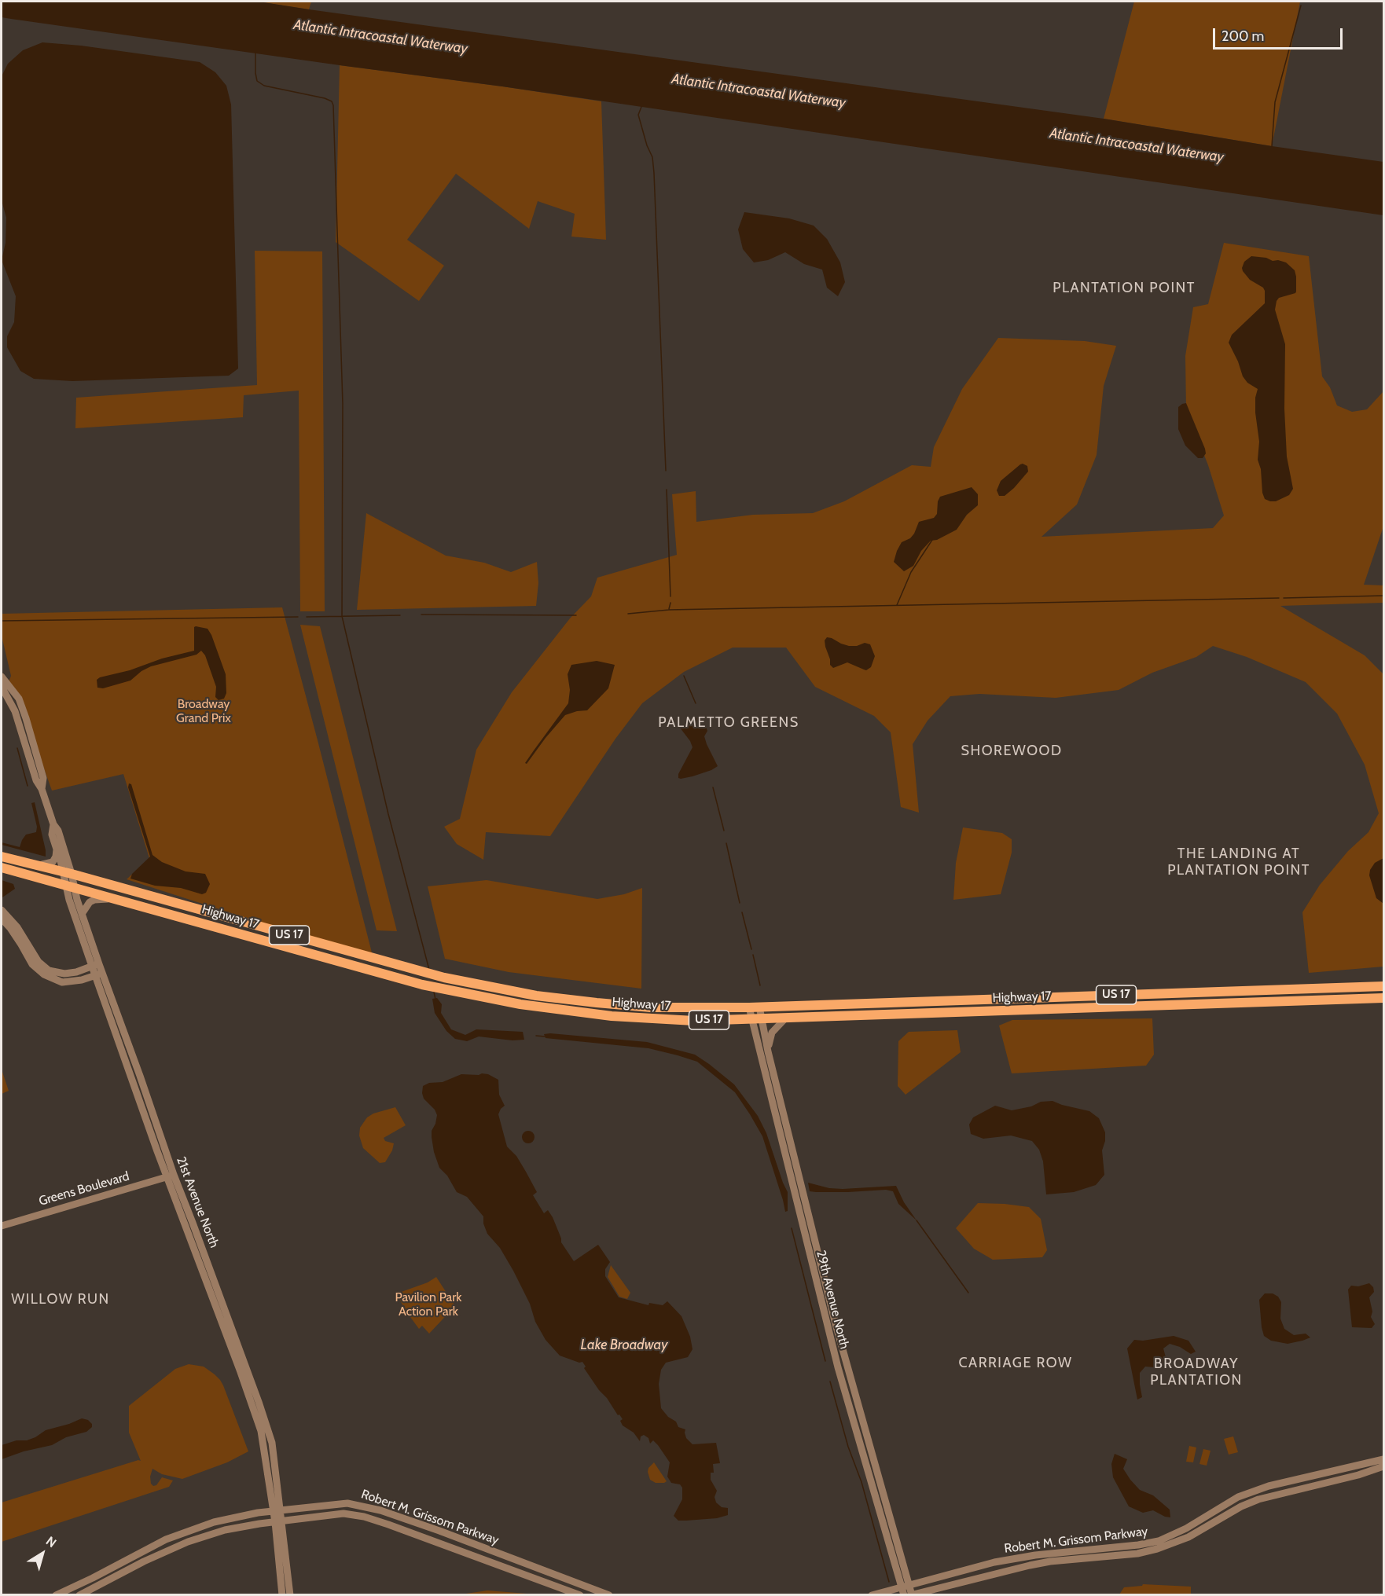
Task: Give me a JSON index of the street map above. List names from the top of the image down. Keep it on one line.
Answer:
{"streets":{"highway":["Highway 17","US 17"],"main road":["Greens Boulevard","21st Avenue North","29th Avenue North","Robert M. Grissom Parkway"]},"crossings":[["Highway 17","21st Avenue North"],["Highway 17","29th Avenue North"],["Greens Boulevard","21st Avenue North"],["21st Avenue North","Robert M. Grissom Parkway"],["29th Avenue North","Robert M. Grissom Parkway"]],"districts":["PLANTATION POINT","PALMETTO GREENS","SHOREWOOD","THE LANDING AT PLANTATION POINT","WILLOW RUN","CARRIAGE ROW","BROADWAY PLANTATION"],"water":["Atlantic Intracoastal Waterway","Lake Broadway"],"parks":["Broadway Grand Prix","Pavilion Park Action Park"],"scale_bar":"200 m","north":"top right"}
